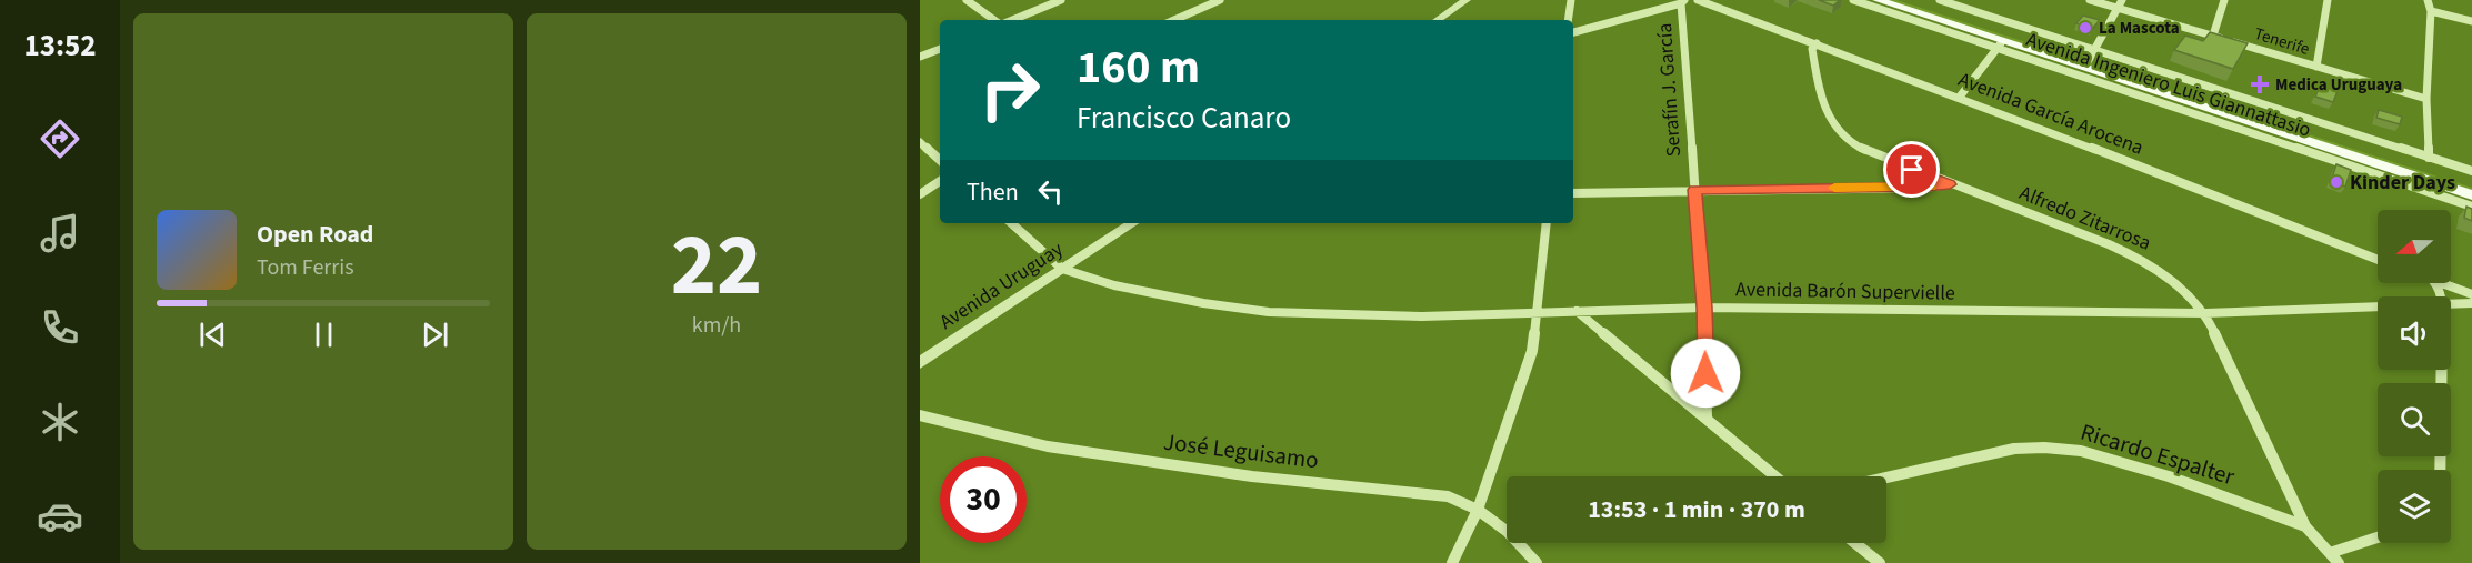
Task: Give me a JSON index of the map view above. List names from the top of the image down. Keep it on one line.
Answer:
{"streets":{"main road":["Avenida Ingeniero Luis Giannattasio"],"street":["Tenerife","Serafín J. García","Avenida García Arocena","Alfredo Zitarrosa","Avenida Uruguay","Avenida Barón Supervielle","José Leguisamo","Ricardo Espalter"]},"crossings":[["Serafín J. García","Avenida Barón Supervielle"],["Avenida García Arocena","Alfredo Zitarrosa"],["Alfredo Zitarrosa","Avenida Barón Supervielle"],["Alfredo Zitarrosa","Ricardo Espalter"],["Avenida Uruguay","Avenida Barón Supervielle"]],"places":{"other":["La Mascota","Kinder Days"],"health":["Medica Uruguaya"]},"north":"left","page":{"tabs":"13:52","tile":["22","km/h"],"turn":["160 m","Francisco Canaro"],"then":"Then","song":["Open Road","Tom Ferris"],"limit":"30","trip":"13:53 · 1 min · 370 m"}}
